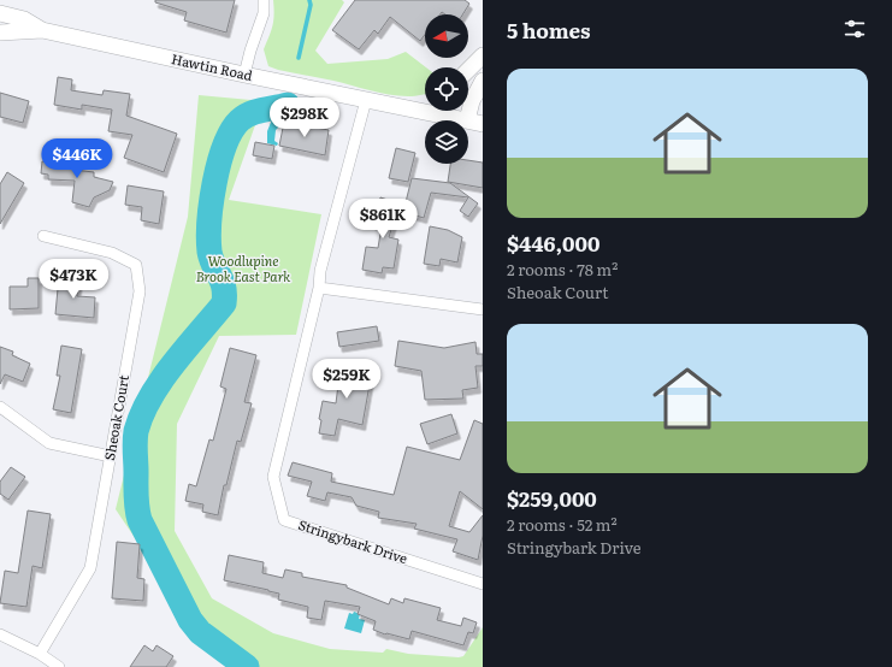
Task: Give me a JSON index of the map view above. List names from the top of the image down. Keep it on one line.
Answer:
{"streets":{"main road":["Hawtin Road"],"street":["Sheoak Court","Stringybark Drive"]},"crossings":[["Hawtin Road","Stringybark Drive"]],"parks":["Woodlupine Brook East Park"],"north":"left","page":{"heading":"5 homes","list":[{"name":"$446,000","note":"2 rooms · 78 m² · Sheoak Court"},{"name":"$259,000","note":"2 rooms · 52 m² · Stringybark Drive"}],"price":["$298K","$446K","$861K","$473K","$259K"]}}
